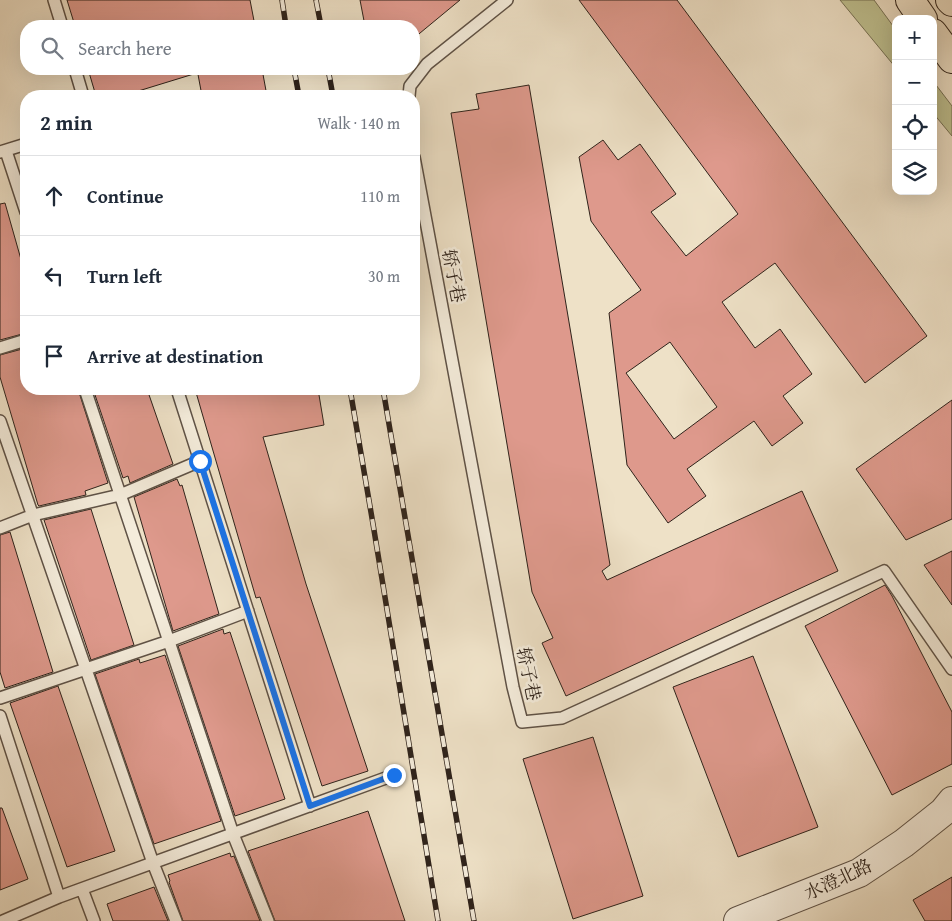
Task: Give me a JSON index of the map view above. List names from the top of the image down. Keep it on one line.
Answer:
{"streets":{"street":["水澄北路"],"lane":["轿子巷"]},"page":{"map_buttons":["+","−"],"search":"Search here","heading":["2 min","Walk · 140 m"],"list":[["Continue","110 m"],["Turn left","30 m"],"Arrive at destination"]}}
